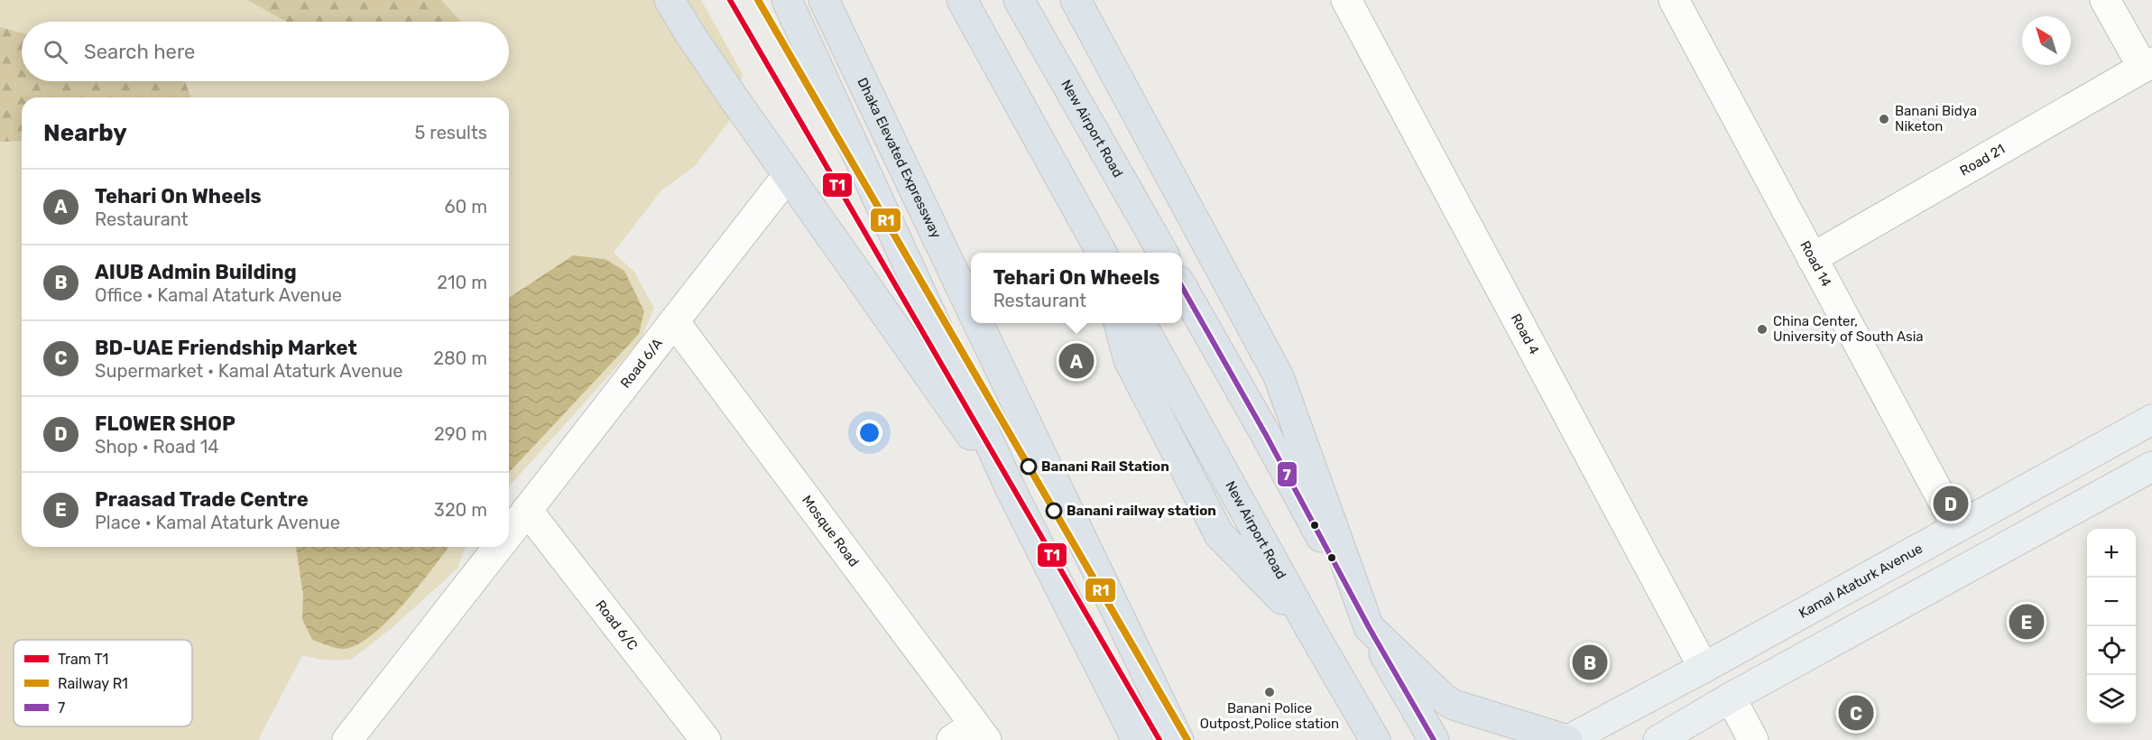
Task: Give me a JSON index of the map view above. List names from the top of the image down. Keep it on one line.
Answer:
{"streets":{"highway":["New Airport Road","Dhaka Elevated Expressway"],"main road":["Kamal Ataturk Avenue"],"street":["Road 21","Road 14","Road 4","Road 6/A","Mosque Road","Road 6/C"]},"crossings":[["Road 21","Road 14"],["Road 14","Kamal Ataturk Avenue"],["Road 4","Kamal Ataturk Avenue"],["Road 6/A","Mosque Road"],["Road 6/A","Road 6/C"]],"places":["Banani Bidya Niketon","China Center, University of South Asia","Banani Rail Station","Banani railway station","Banani Police Outpost,Police station"],"lines":["tram line T1","rail line R1","transit line 7"],"legend":["Tram T1","Railway R1","7"],"north":"top left","page":{"search":"Search here","heading":["Nearby","5 results"],"list":[{"mark":"A","name":"Tehari On Wheels","note":"Restaurant","value":"60 m"},{"mark":"B","name":"AIUB Admin Building","note":"Office · Kamal Ataturk Avenue","value":"210 m"},{"mark":"C","name":"BD-UAE Friendship Market","note":"Supermarket · Kamal Ataturk Avenue","value":"280 m"},{"mark":"D","name":"FLOWER SHOP","note":"Shop · Road 14","value":"290 m"},{"mark":"E","name":"Praasad Trade Centre","note":"Place · Kamal Ataturk Avenue","value":"320 m"}],"popup":["Tehari On Wheels","Restaurant"],"pins":["A","D","E","B","C"],"map_buttons":["+","−"]}}
